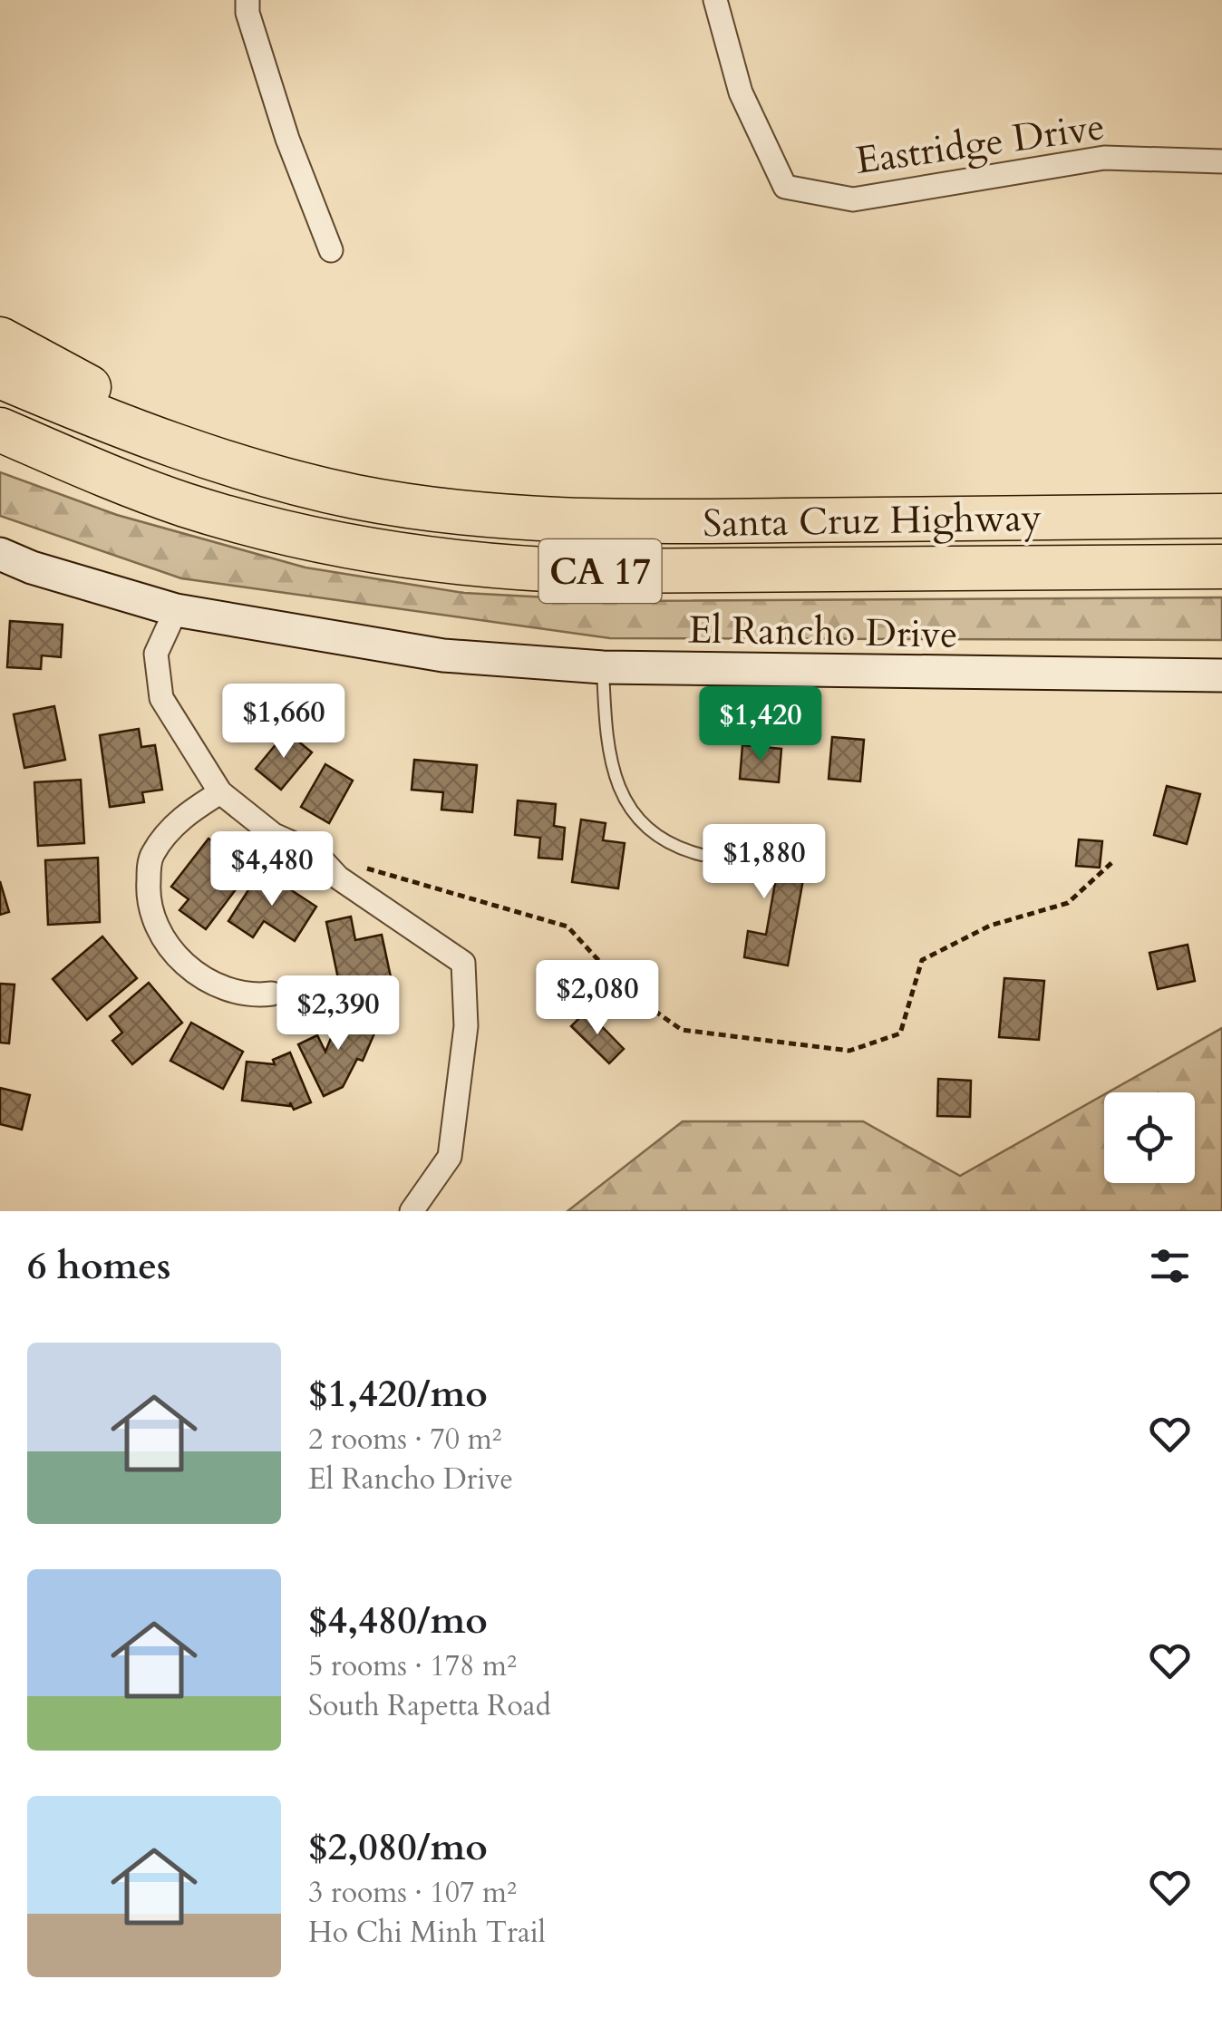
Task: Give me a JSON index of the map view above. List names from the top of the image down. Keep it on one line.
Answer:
{"streets":{"highway":["Santa Cruz Highway","CA 17"],"street":["Eastridge Drive","El Rancho Drive"]},"page":{"price":["$1,660","$1,420","$1,880","$4,480","$2,080","$2,390"],"heading":"6 homes","list":[{"name":"$1,420/mo","note":"2 rooms · 70 m² · El Rancho Drive"},{"name":"$4,480/mo","note":"5 rooms · 178 m² · South Rapetta Road"},{"name":"$2,080/mo","note":"3 rooms · 107 m² · Ho Chi Minh Trail"}]}}
